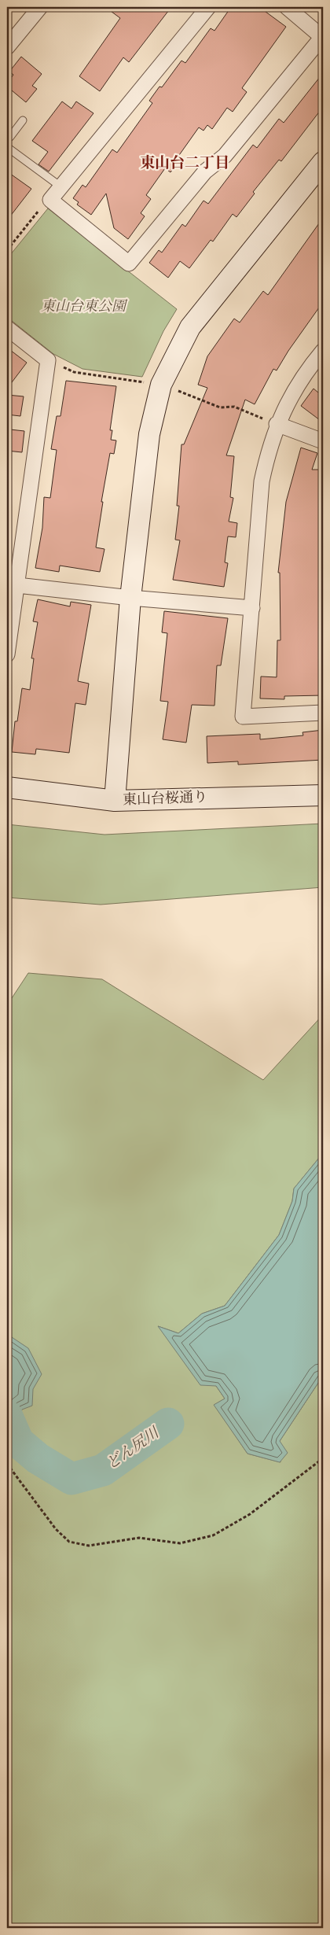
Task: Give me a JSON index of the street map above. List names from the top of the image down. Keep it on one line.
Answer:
{"streets":{"street":["東山台桜通り"]},"districts":["東山台二丁目"],"water":["どん尻川"],"parks":["東山台東公園"]}
